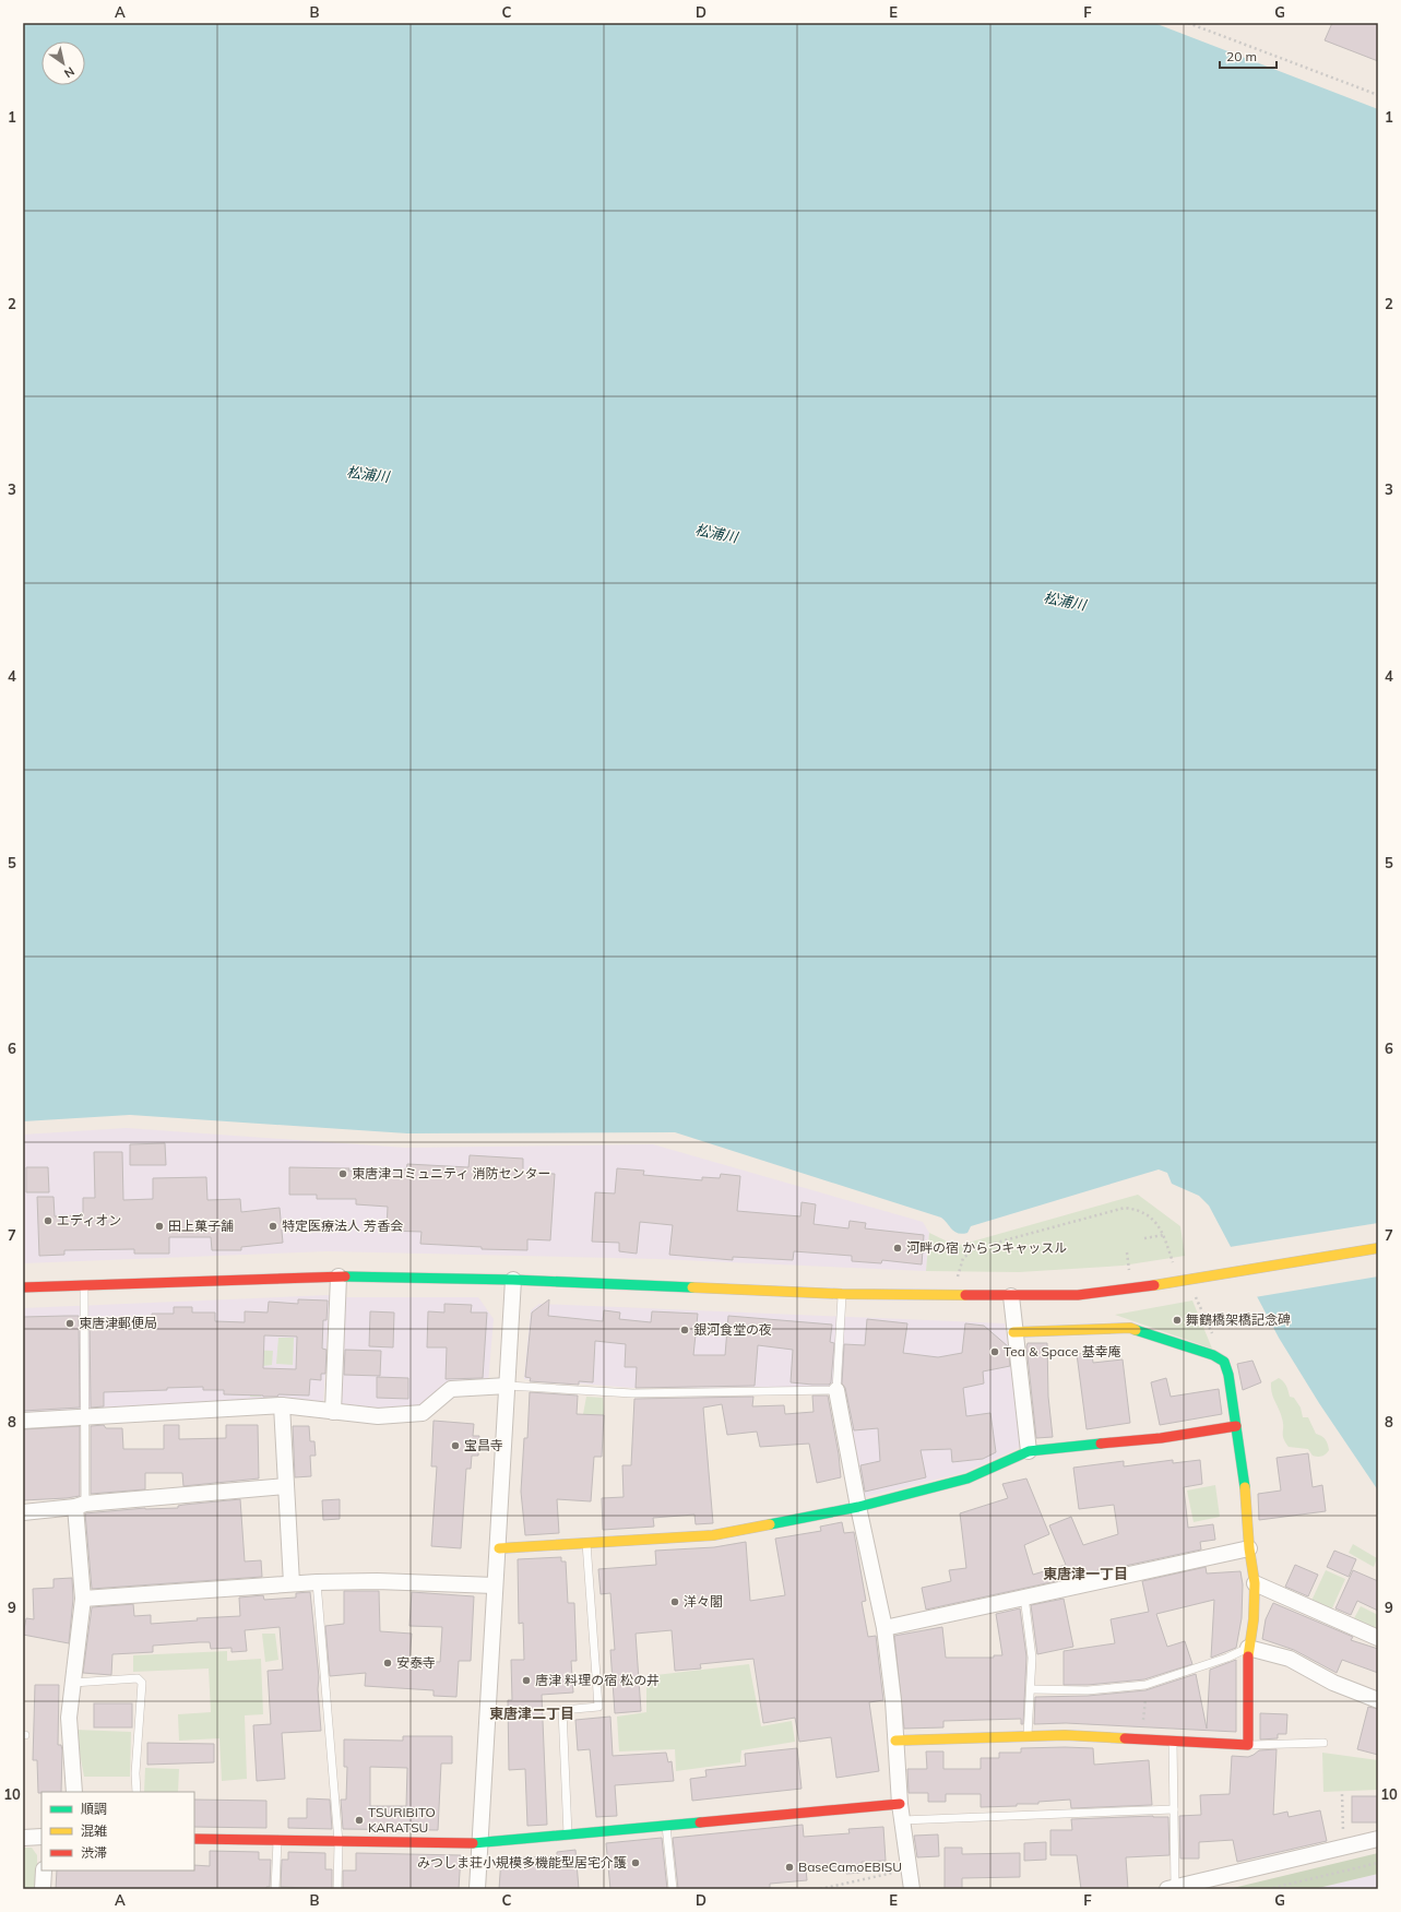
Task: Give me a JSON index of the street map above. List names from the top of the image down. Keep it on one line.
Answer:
{"districts":["東唐津一丁目","東唐津二丁目"],"water":["松浦川"],"places":["東唐津コミュニティ 消防センター","エディオン","田上菓子舗","特定医療法人 芳香会","河畔の宿 からつキャッスル","舞鶴橋架橋記念碑","東唐津郵便局","銀河食堂の夜","Tea & Space 基幸庵","宝昌寺","洋々閣","安泰寺","唐津 料理の宿 松の井","TSURIBITO KARATSU","みつしま荘小規模多機能型居宅介護","BaseCamoEBISU"],"legend":["順調","混雑","渋滞"],"scale_bar":"20 m","north":"bottom right","grid":{"columns":["A","B","C","D","E","F","G"],"rows":["1","2","3","4","5","6","7","8","9","10"]}}
